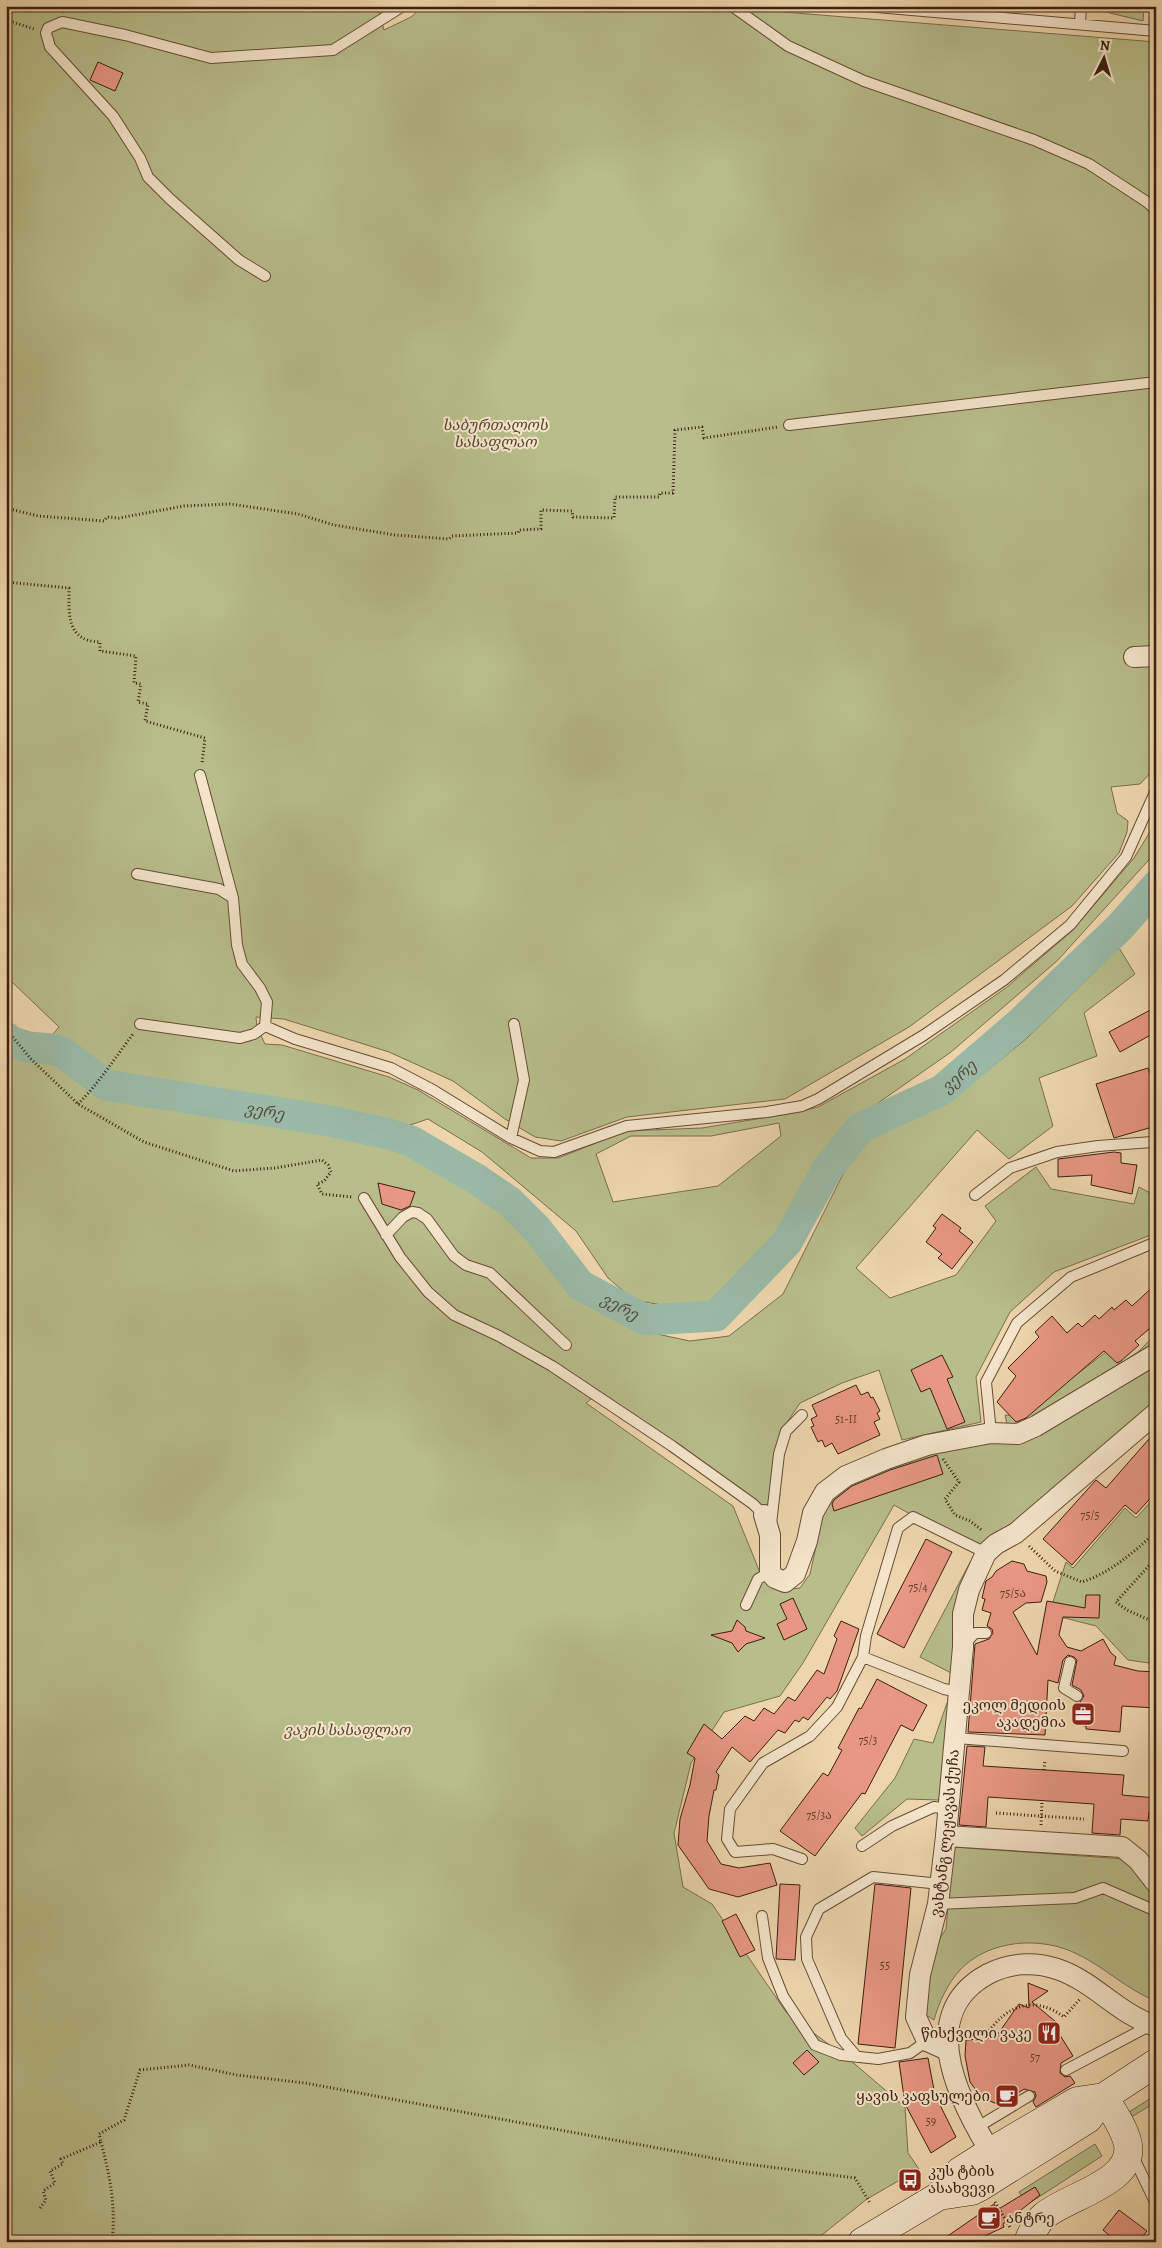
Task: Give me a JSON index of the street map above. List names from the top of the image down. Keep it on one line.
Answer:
{"streets":{"street":["ვახტანგ ლეჟავას ქუჩა"]},"water":["ვერე"],"parks":["საბურთალოს სასაფლაო","ვაკის სასაფლაო"],"places":{"office":["ეკოლ მედიის აკადემია"],"restaurant":["წისქვილი ვაკე"],"cafe":["ყავის კაფსულები","ანტრე"],"bus stop":["კუს ტბის ასახვევი"]},"house_numbers":["51-II","75/5","75/4","75/5ა","75/3","75/3ა","55","57","59"],"north":"top"}
